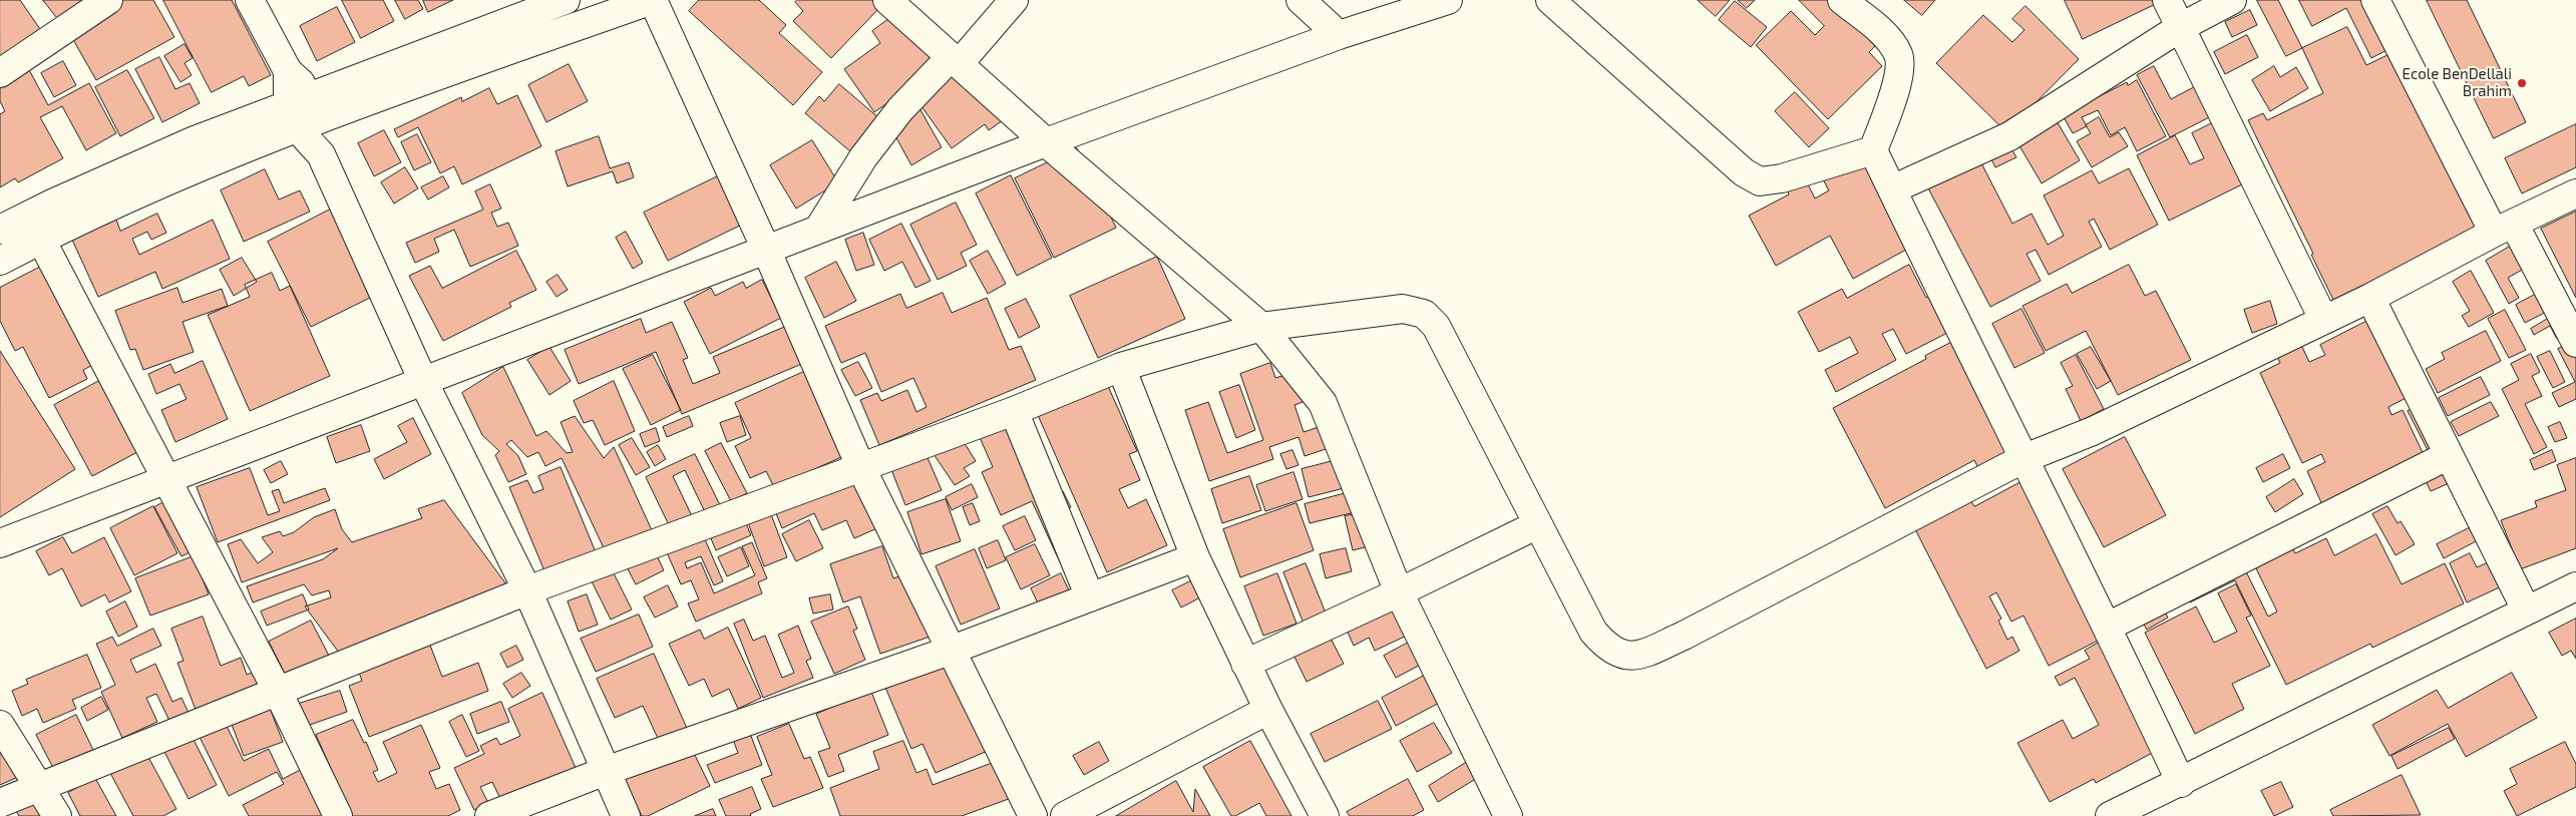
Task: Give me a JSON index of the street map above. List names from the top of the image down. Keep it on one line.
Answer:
{"places":["Ecole BenDellali Brahim"]}
